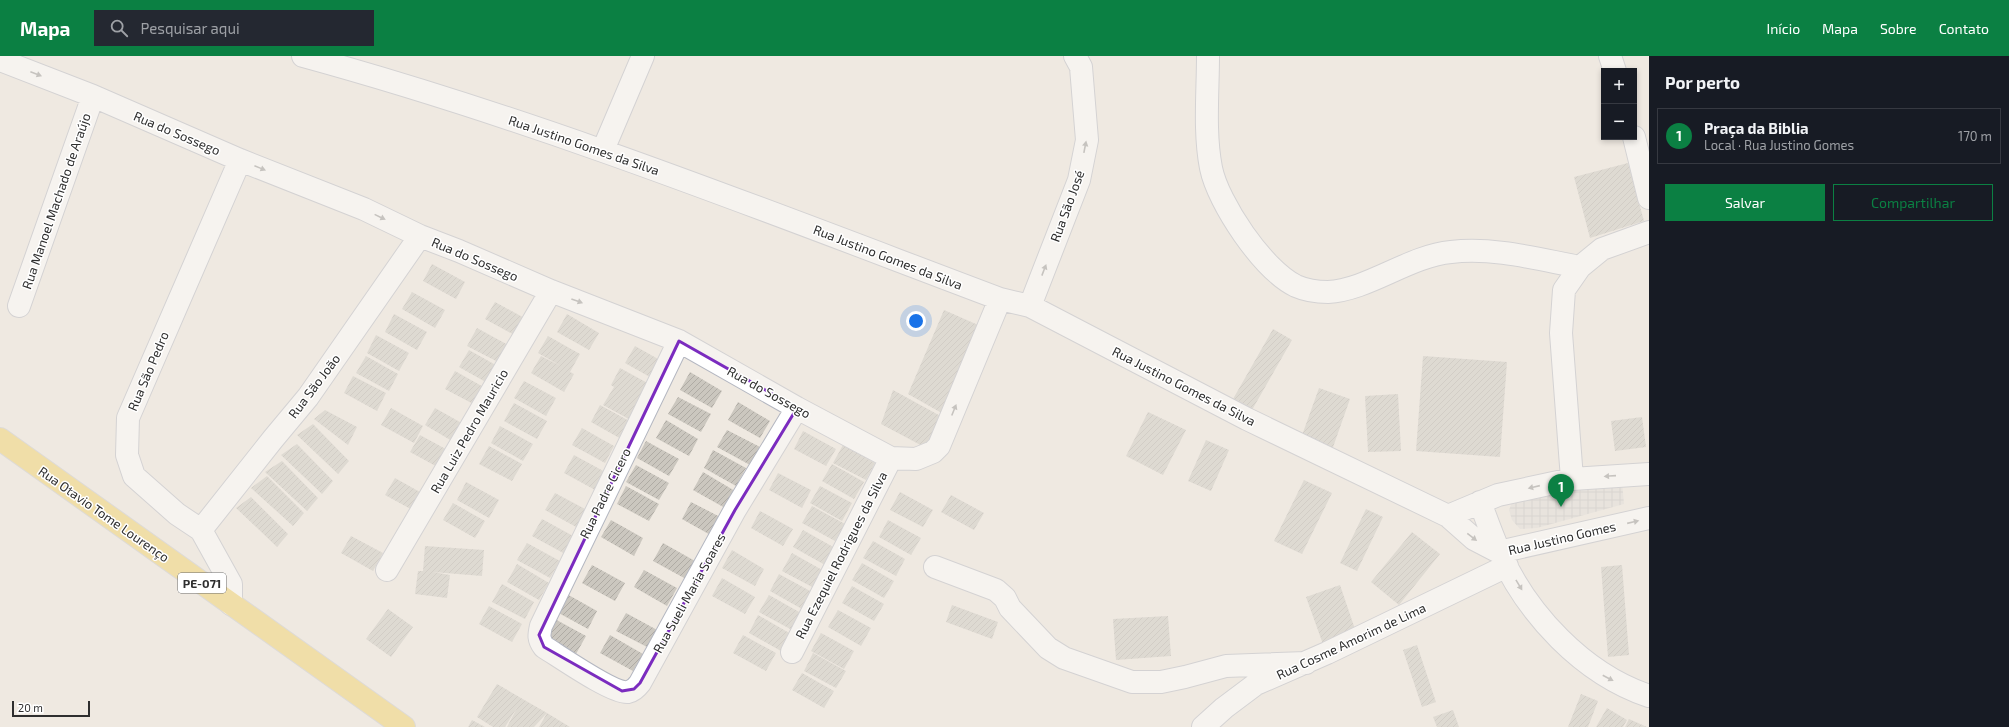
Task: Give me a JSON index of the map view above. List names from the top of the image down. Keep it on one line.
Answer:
{"streets":{"main road":["Rua Otavio Tome Lourenço","PE-071"],"street":["Rua do Sossego","Rua Justino Gomes da Silva","Rua Manoel Machado de Araújo","Rua São José","Rua São Pedro","Rua São João","Rua Luiz Pedro Mauricio","Rua Padre Cicero","Rua Justino Gomes","Rua Ezequiel Rodrigues da Silva","Rua Sueli Maria Soares","Rua Cosme Amorim de Lima"]},"crossings":[["Rua do Sossego","Rua Justino Gomes da Silva"],["Rua do Sossego","Rua Manoel Machado de Araújo"],["Rua do Sossego","Rua São Pedro"],["Rua do Sossego","Rua São João"],["Rua do Sossego","Rua Luiz Pedro Mauricio"],["Rua do Sossego","Rua Padre Cicero"],["Rua do Sossego","Rua Ezequiel Rodrigues da Silva"],["Rua do Sossego","Rua Sueli Maria Soares"],["Rua Justino Gomes da Silva","Rua São José"],["Rua Justino Gomes da Silva","Rua Justino Gomes"],["Rua São Pedro","Rua São João"],["Rua São Pedro","Rua Otavio Tome Lourenço"],["Rua Padre Cicero","Rua Sueli Maria Soares"],["Rua Justino Gomes","Rua Cosme Amorim de Lima"]],"one_way":["Rua São José"],"scale_bar":"20 m","page":{"header":"Mapa","search":"Pesquisar aqui","nav":["Início","Mapa","Sobre","Contato"],"heading":"Por perto","map_buttons":["+","−"],"list":[{"mark":"1","name":"Praça da Biblia","note":"Local · Rua Justino Gomes","value":"170 m"}],"buttons":["Salvar","Compartilhar"],"pins":"1","scale":"20 m"}}
